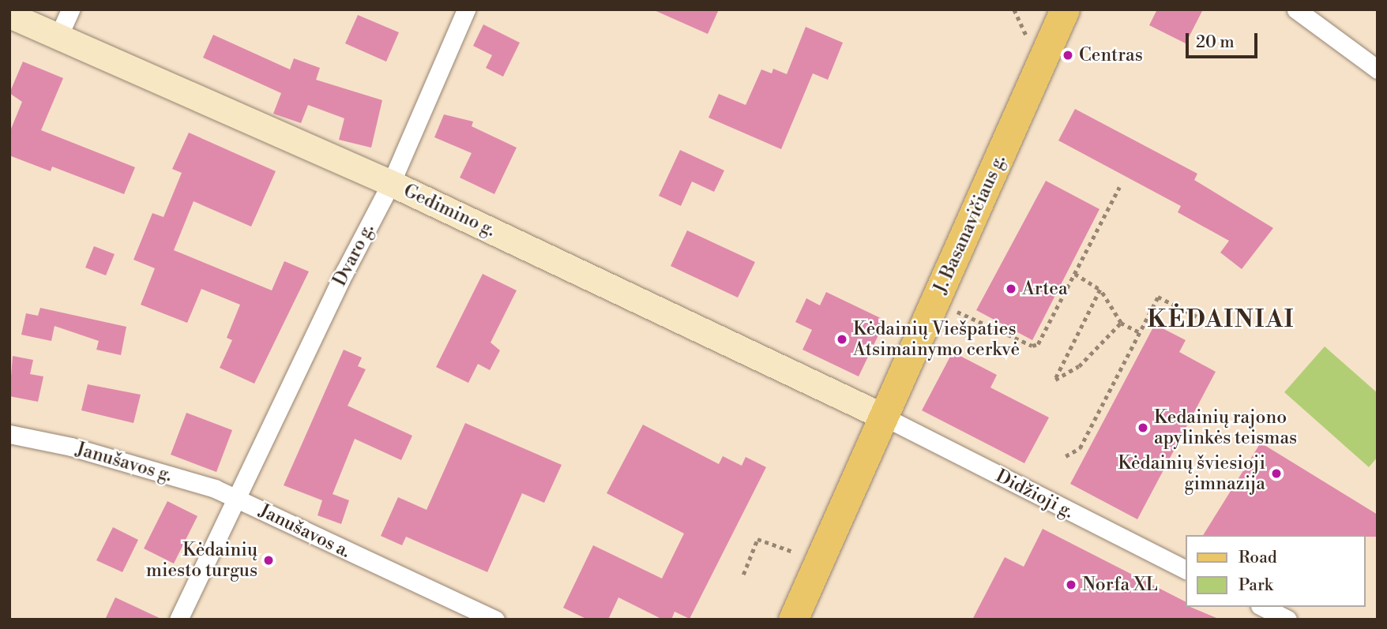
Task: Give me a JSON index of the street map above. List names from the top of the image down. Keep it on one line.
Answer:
{"streets":{"main road":["Gedimino g.","J. Basanavičiaus g."],"street":["Dvaro g.","Janušavos g.","Didžioji g.","Janušavos a."]},"crossings":[["Gedimino g.","J. Basanavičiaus g."],["Gedimino g.","Dvaro g."],["Gedimino g.","Didžioji g."],["J. Basanavičiaus g.","Didžioji g."],["Dvaro g.","Janušavos g."],["Dvaro g.","Janušavos a."],["Janušavos g.","Janušavos a."]],"districts":["KĖDAINIAI"],"places":["Centras","Artea","Kėdainių Viešpaties Atsimainymo cerkvė","Kedainių rajono apylinkės teismas","Kėdainių šviesioji gimnazija","Kėdainių miesto turgus","Norfa XL"],"legend":["Road","Park"],"scale_bar":"20 m"}
